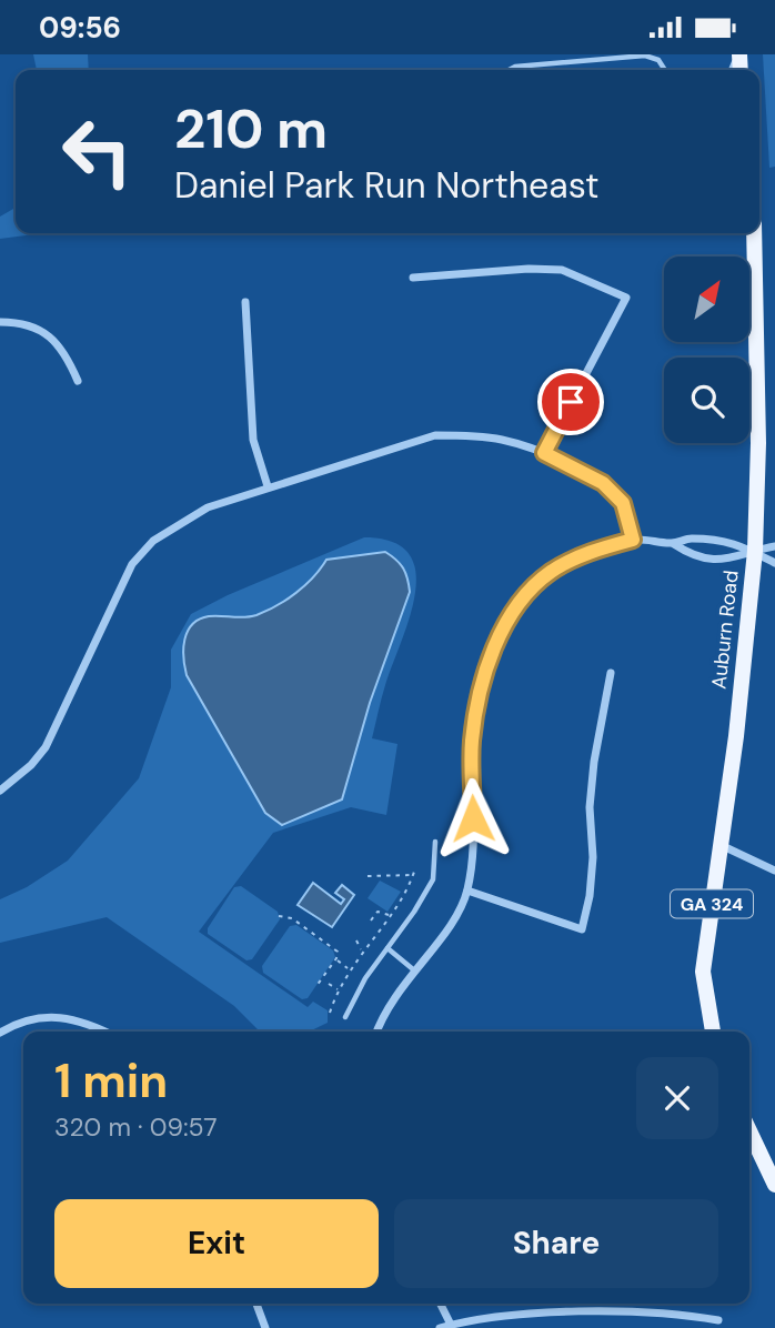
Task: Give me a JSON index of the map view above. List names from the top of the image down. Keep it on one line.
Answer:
{"streets":{"main road":["Auburn Road","GA 324"]},"north":"top right","page":{"status":"09:56","turn":["210 m","Daniel Park Run Northeast"],"heading":["1 min","320 m · 09:57"],"buttons":["Exit","Share"]}}
